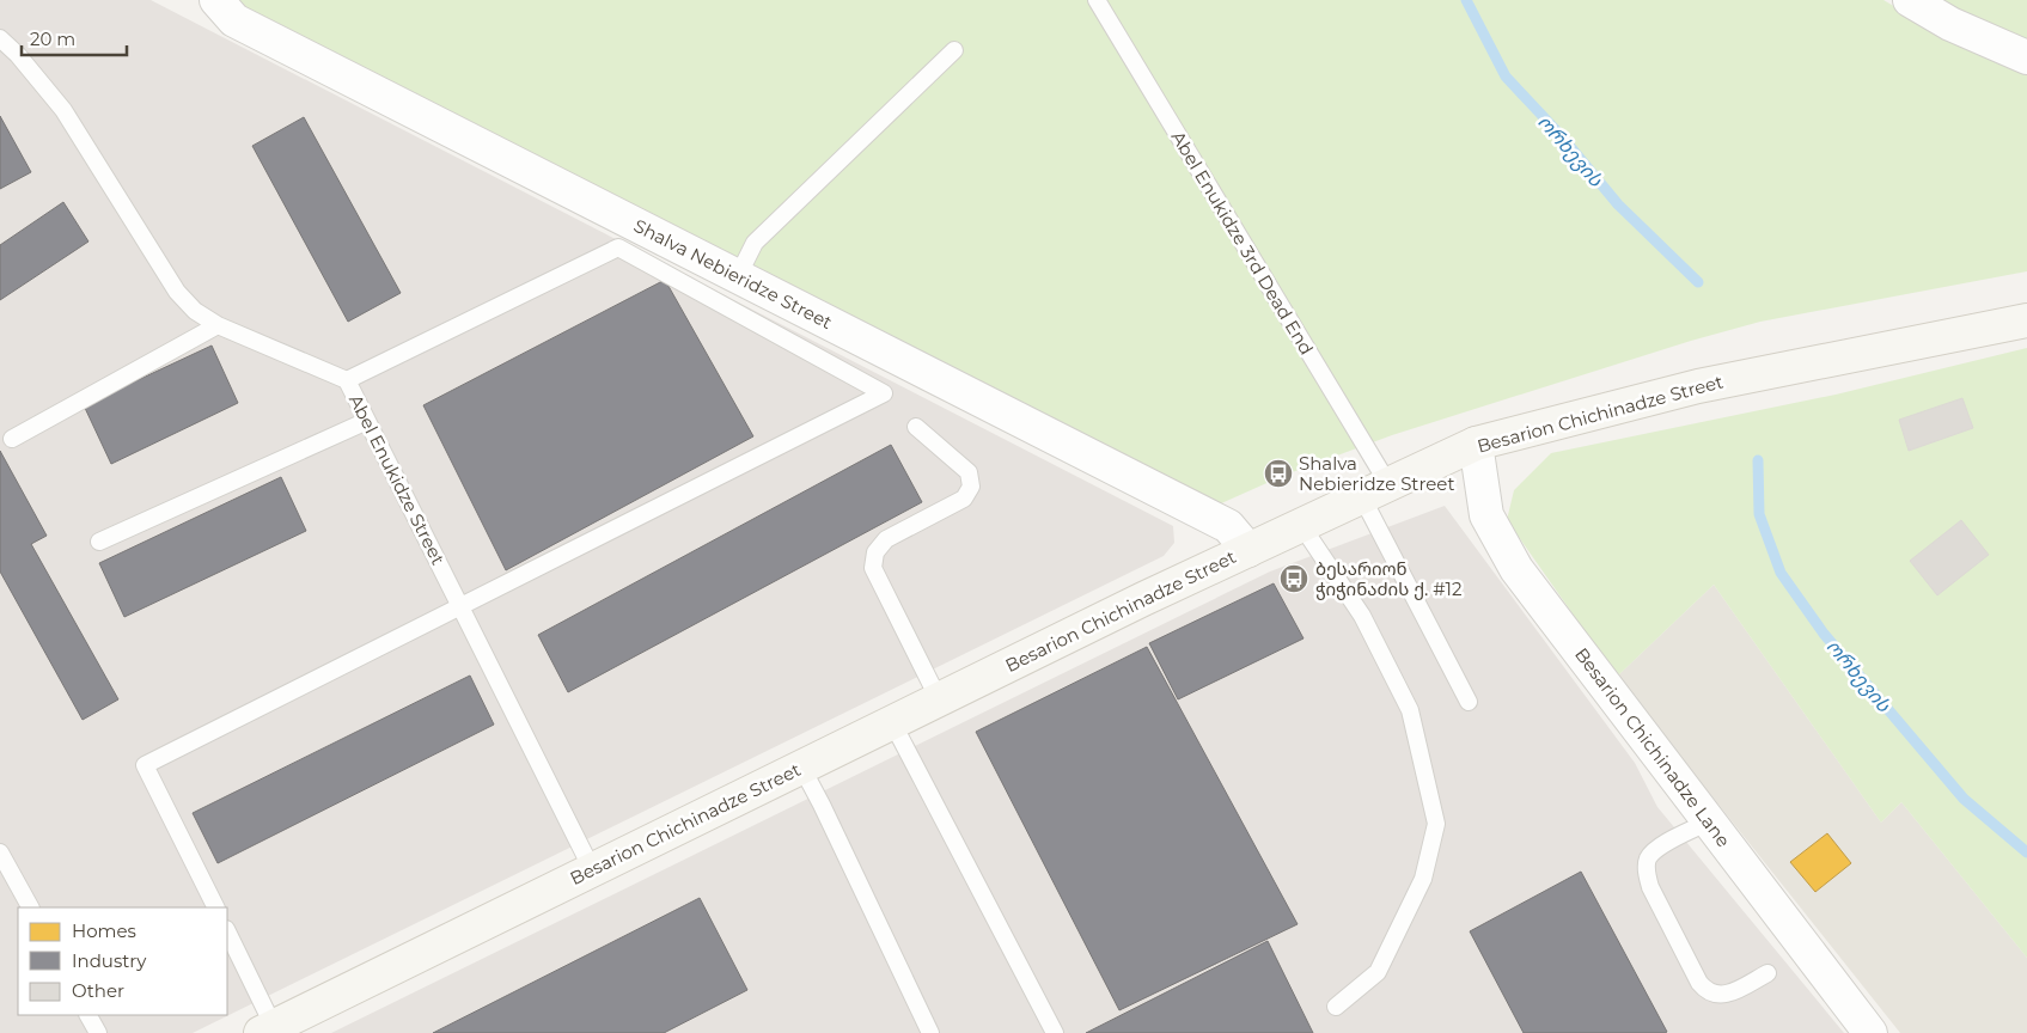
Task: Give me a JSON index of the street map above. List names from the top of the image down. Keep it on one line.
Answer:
{"streets":{"street":["Shalva Nebieridze Street","Besarion Chichinadze Street","Besarion Chichinadze Lane"],"lane":["Abel Enukidze 3rd Dead End","Abel Enukidze Street"]},"crossings":[["Abel Enukidze 3rd Dead End","Besarion Chichinadze Street"],["Shalva Nebieridze Street","Besarion Chichinadze Street"],["Besarion Chichinadze Street","Abel Enukidze Street"],["Besarion Chichinadze Street","Besarion Chichinadze Lane"]],"water":["ორხევის"],"places":{"bus stop":["Shalva Nebieridze Street","ბესარიონ ჭიჭინაძის ქ. #12"]},"legend":["Homes","Industry","Other"],"scale_bar":"20 m"}
